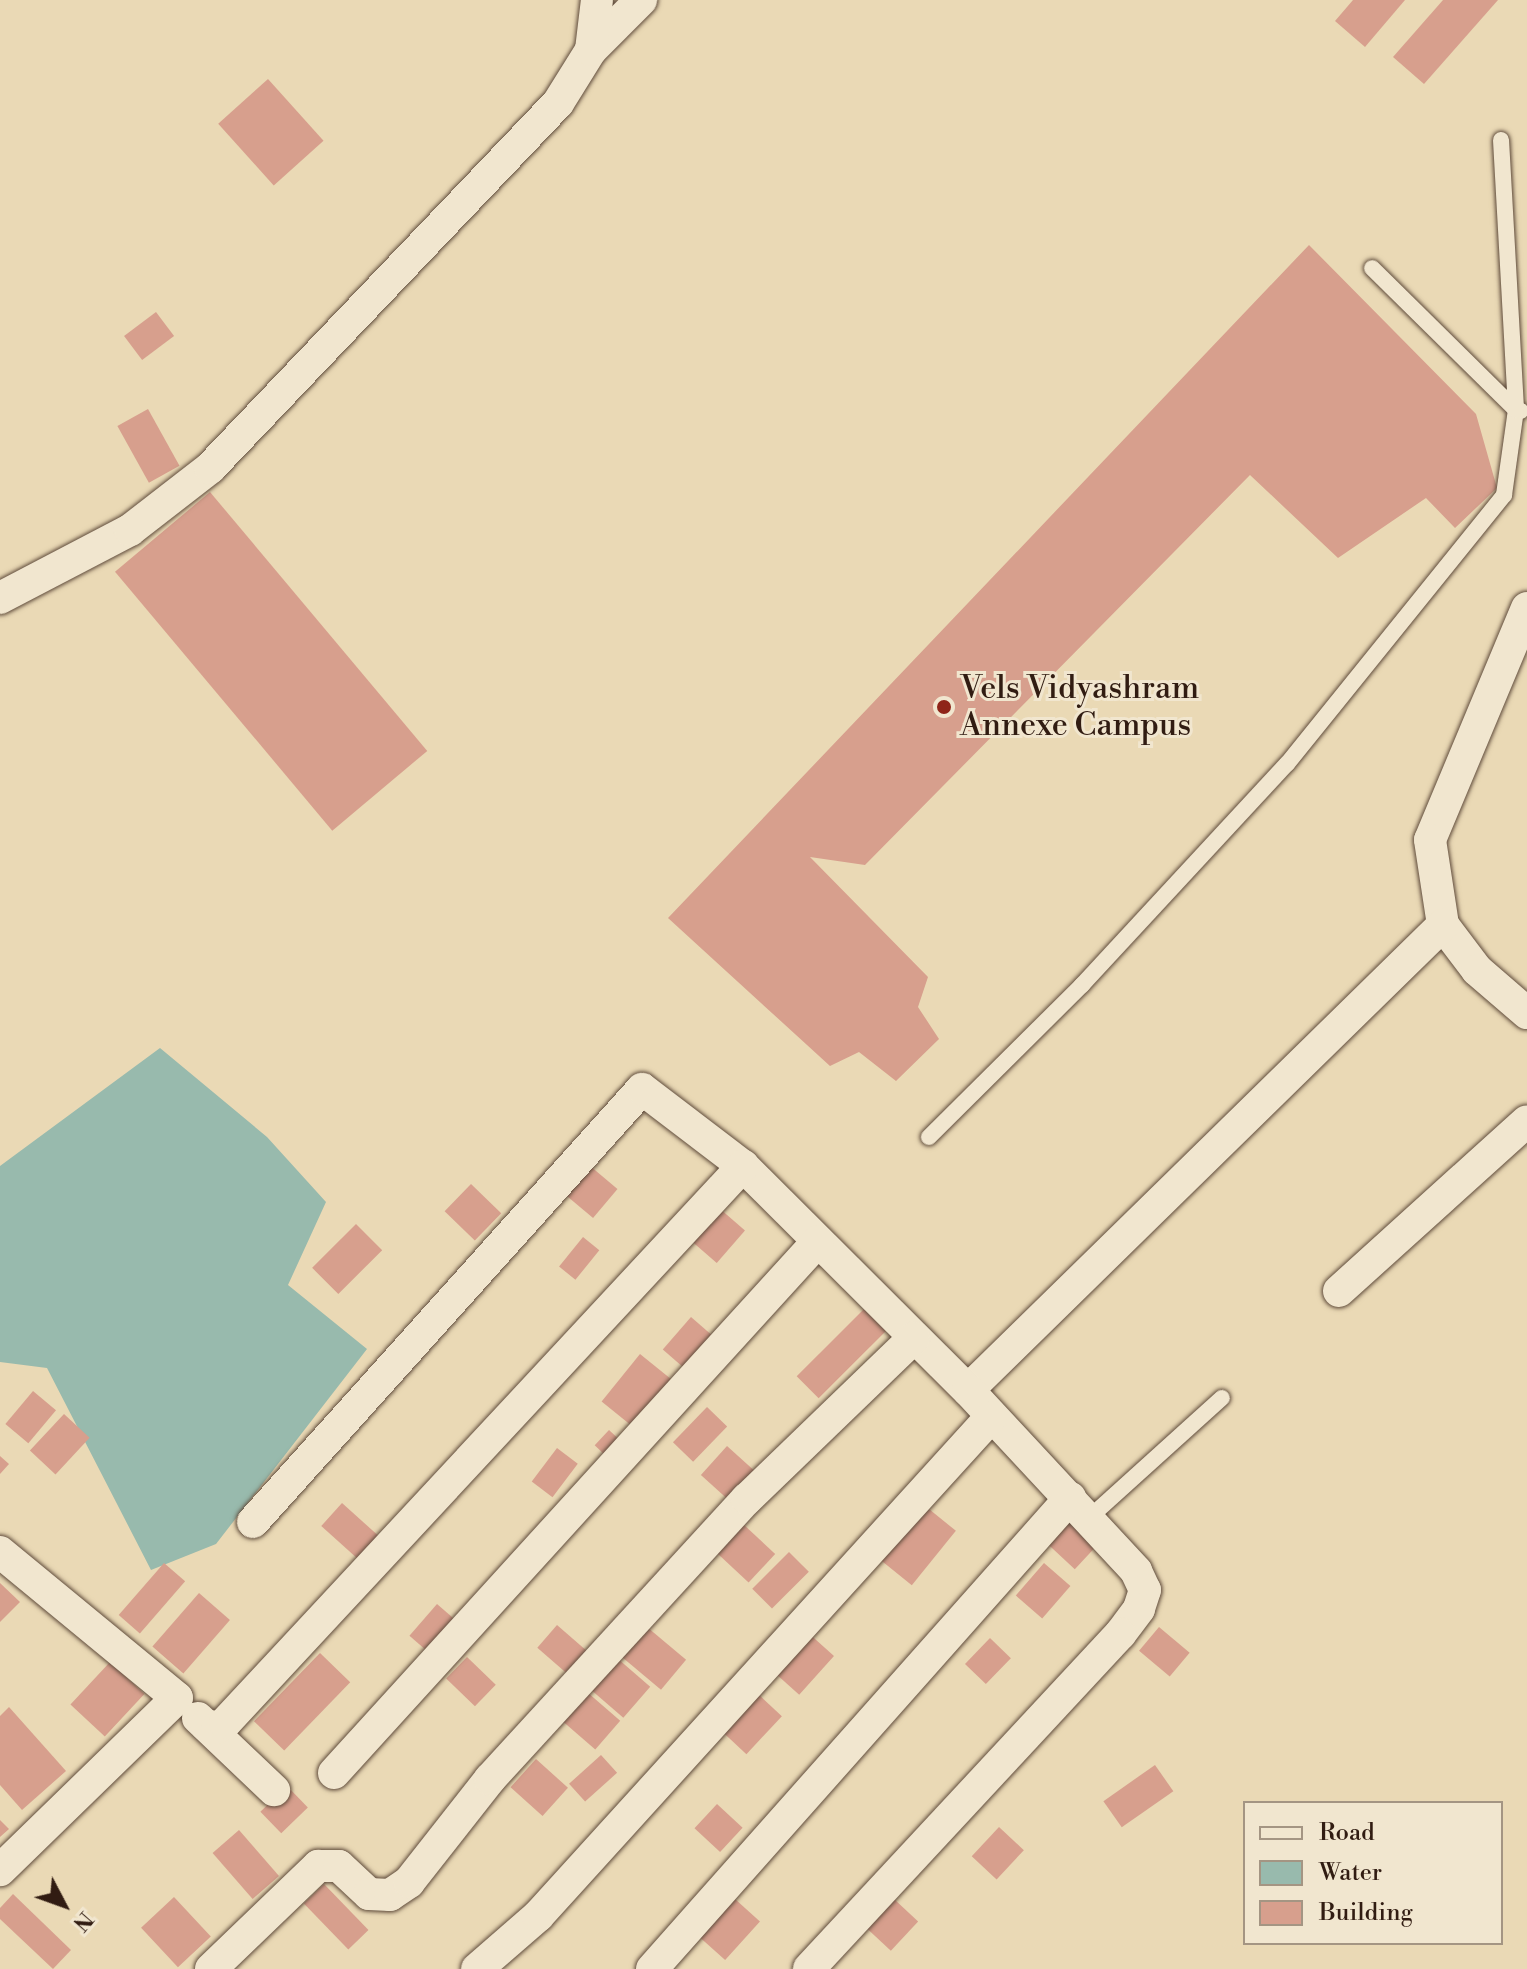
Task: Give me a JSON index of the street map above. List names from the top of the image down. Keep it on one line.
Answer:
{"places":["Vels Vidyashram Annexe Campus"],"legend":["Road","Water","Building"],"north":"bottom right"}
